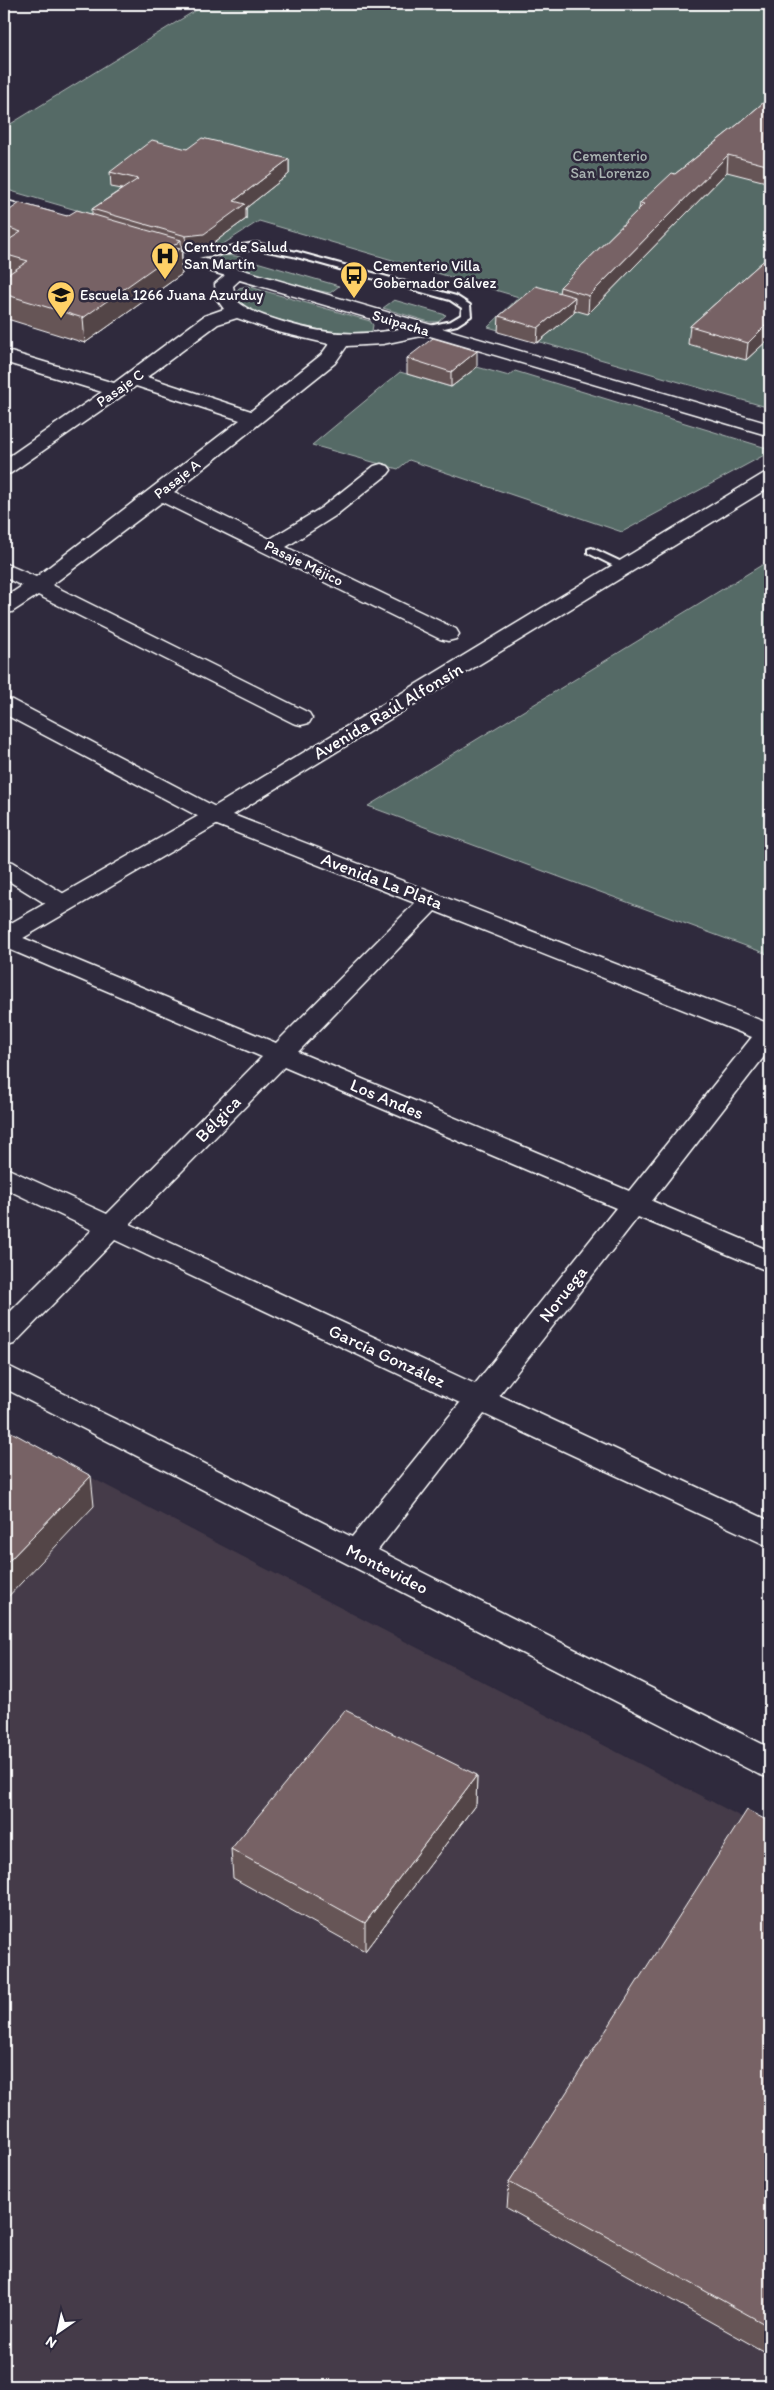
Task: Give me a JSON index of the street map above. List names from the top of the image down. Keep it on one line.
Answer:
{"streets":{"street":["Suipacha","Pasaje C","Pasaje A","Pasaje Méjico","Avenida Raúl Alfonsín","Avenida La Plata","Los Andes","Bélgica","Noruega","García González","Montevideo"]},"crossings":[["Pasaje A","Pasaje Méjico"],["Avenida Raúl Alfonsín","Avenida La Plata"],["Avenida Raúl Alfonsín","Los Andes"],["Avenida La Plata","Bélgica"],["Avenida La Plata","Noruega"],["Los Andes","Bélgica"],["Los Andes","Noruega"],["Bélgica","García González"],["Noruega","García González"],["Noruega","Montevideo"]],"parks":["Cementerio San Lorenzo"],"places":{"hospital":["Centro de Salud San Martín"],"bus stop":["Cementerio Villa Gobernador Gálvez"],"school or university":["Escuela 1266 Juana Azurduy"]},"north":"bottom left"}
